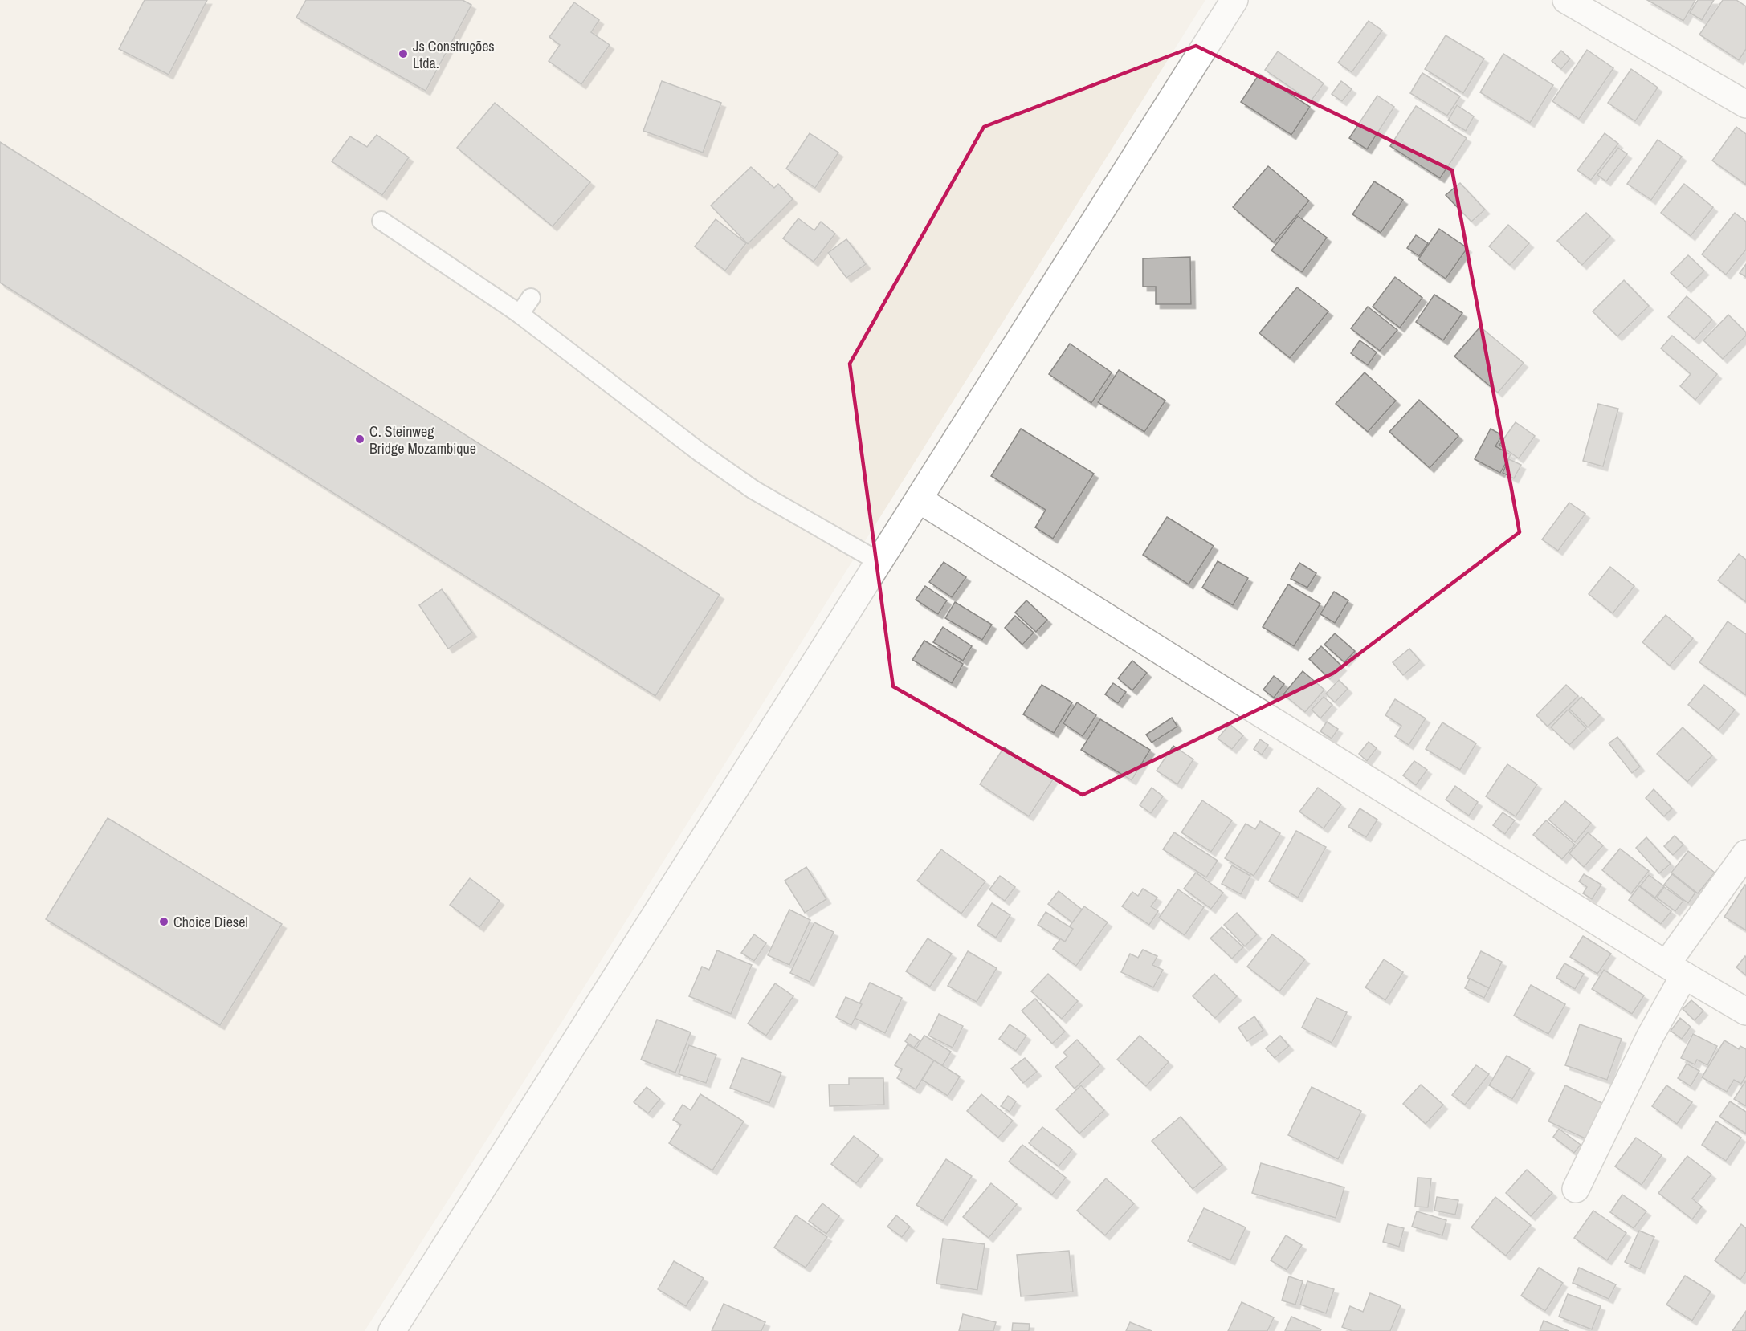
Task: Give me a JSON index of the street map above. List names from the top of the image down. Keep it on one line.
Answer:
{"places":["Js Construções Ltda.","C. Steinweg Bridge Mozambique","Choice Diesel"]}
